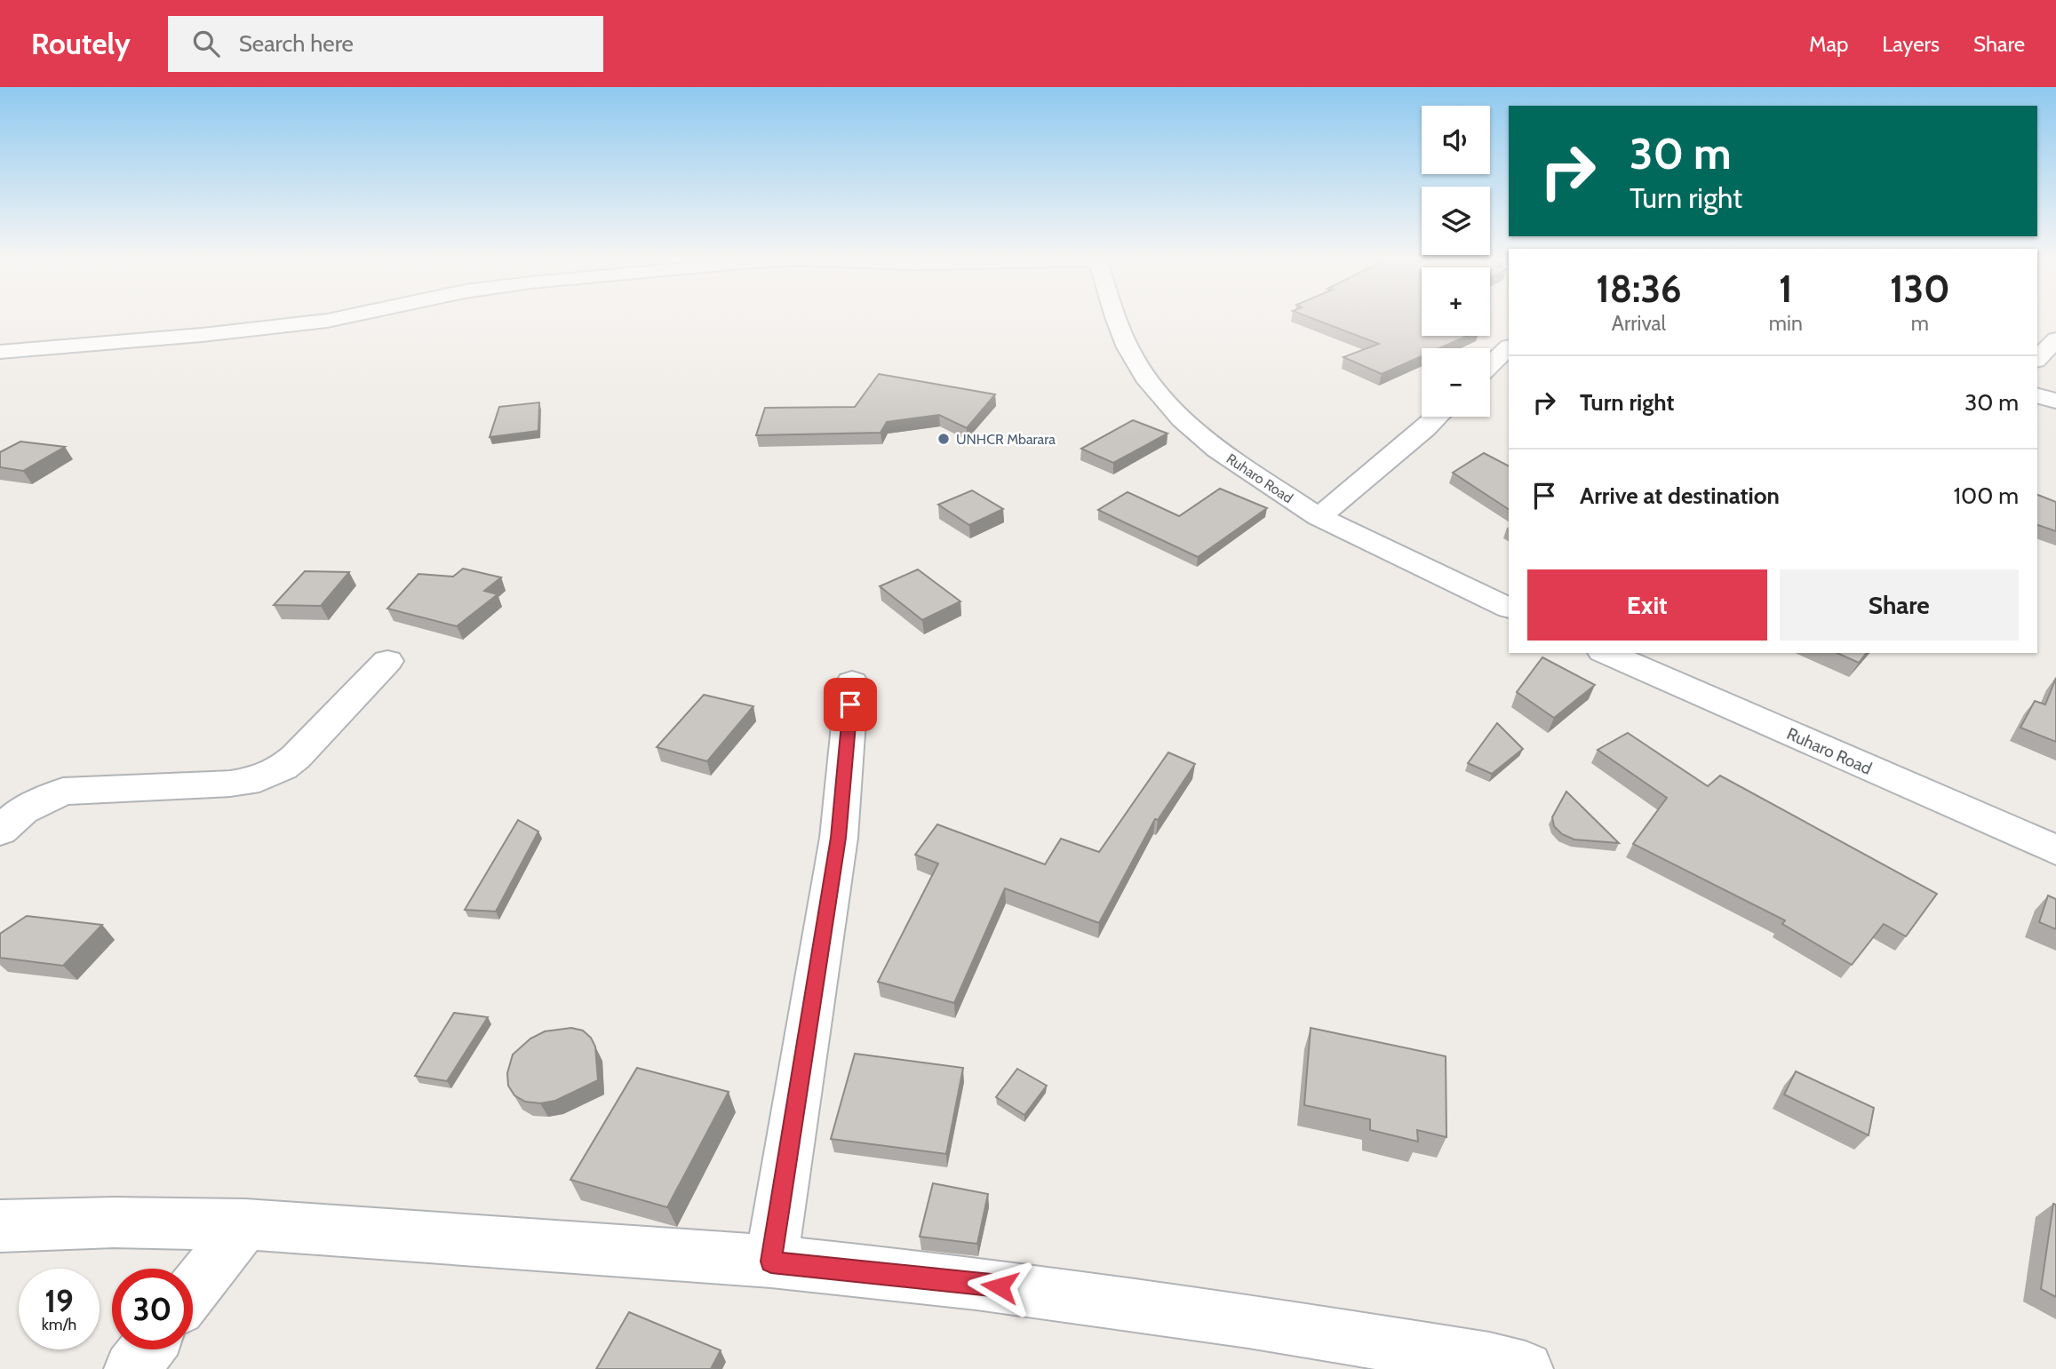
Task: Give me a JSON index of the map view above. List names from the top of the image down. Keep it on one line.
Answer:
{"streets":{"street":["Ruharo Road"]},"places":["UNHCR Mbarara"],"page":{"header":"Routely","search":"Search here","nav":["Map","Layers","Share"],"map_buttons":["+","−"],"turn":["30 m","Turn right"],"eta":["18:36","Arrival","1","min","130","m"],"list":[{"name":"Turn right","value":"30 m"},{"name":"Arrive at destination","value":"100 m"}],"buttons":["Exit","Share"],"speed":"19 km/h","limit":"30"}}
